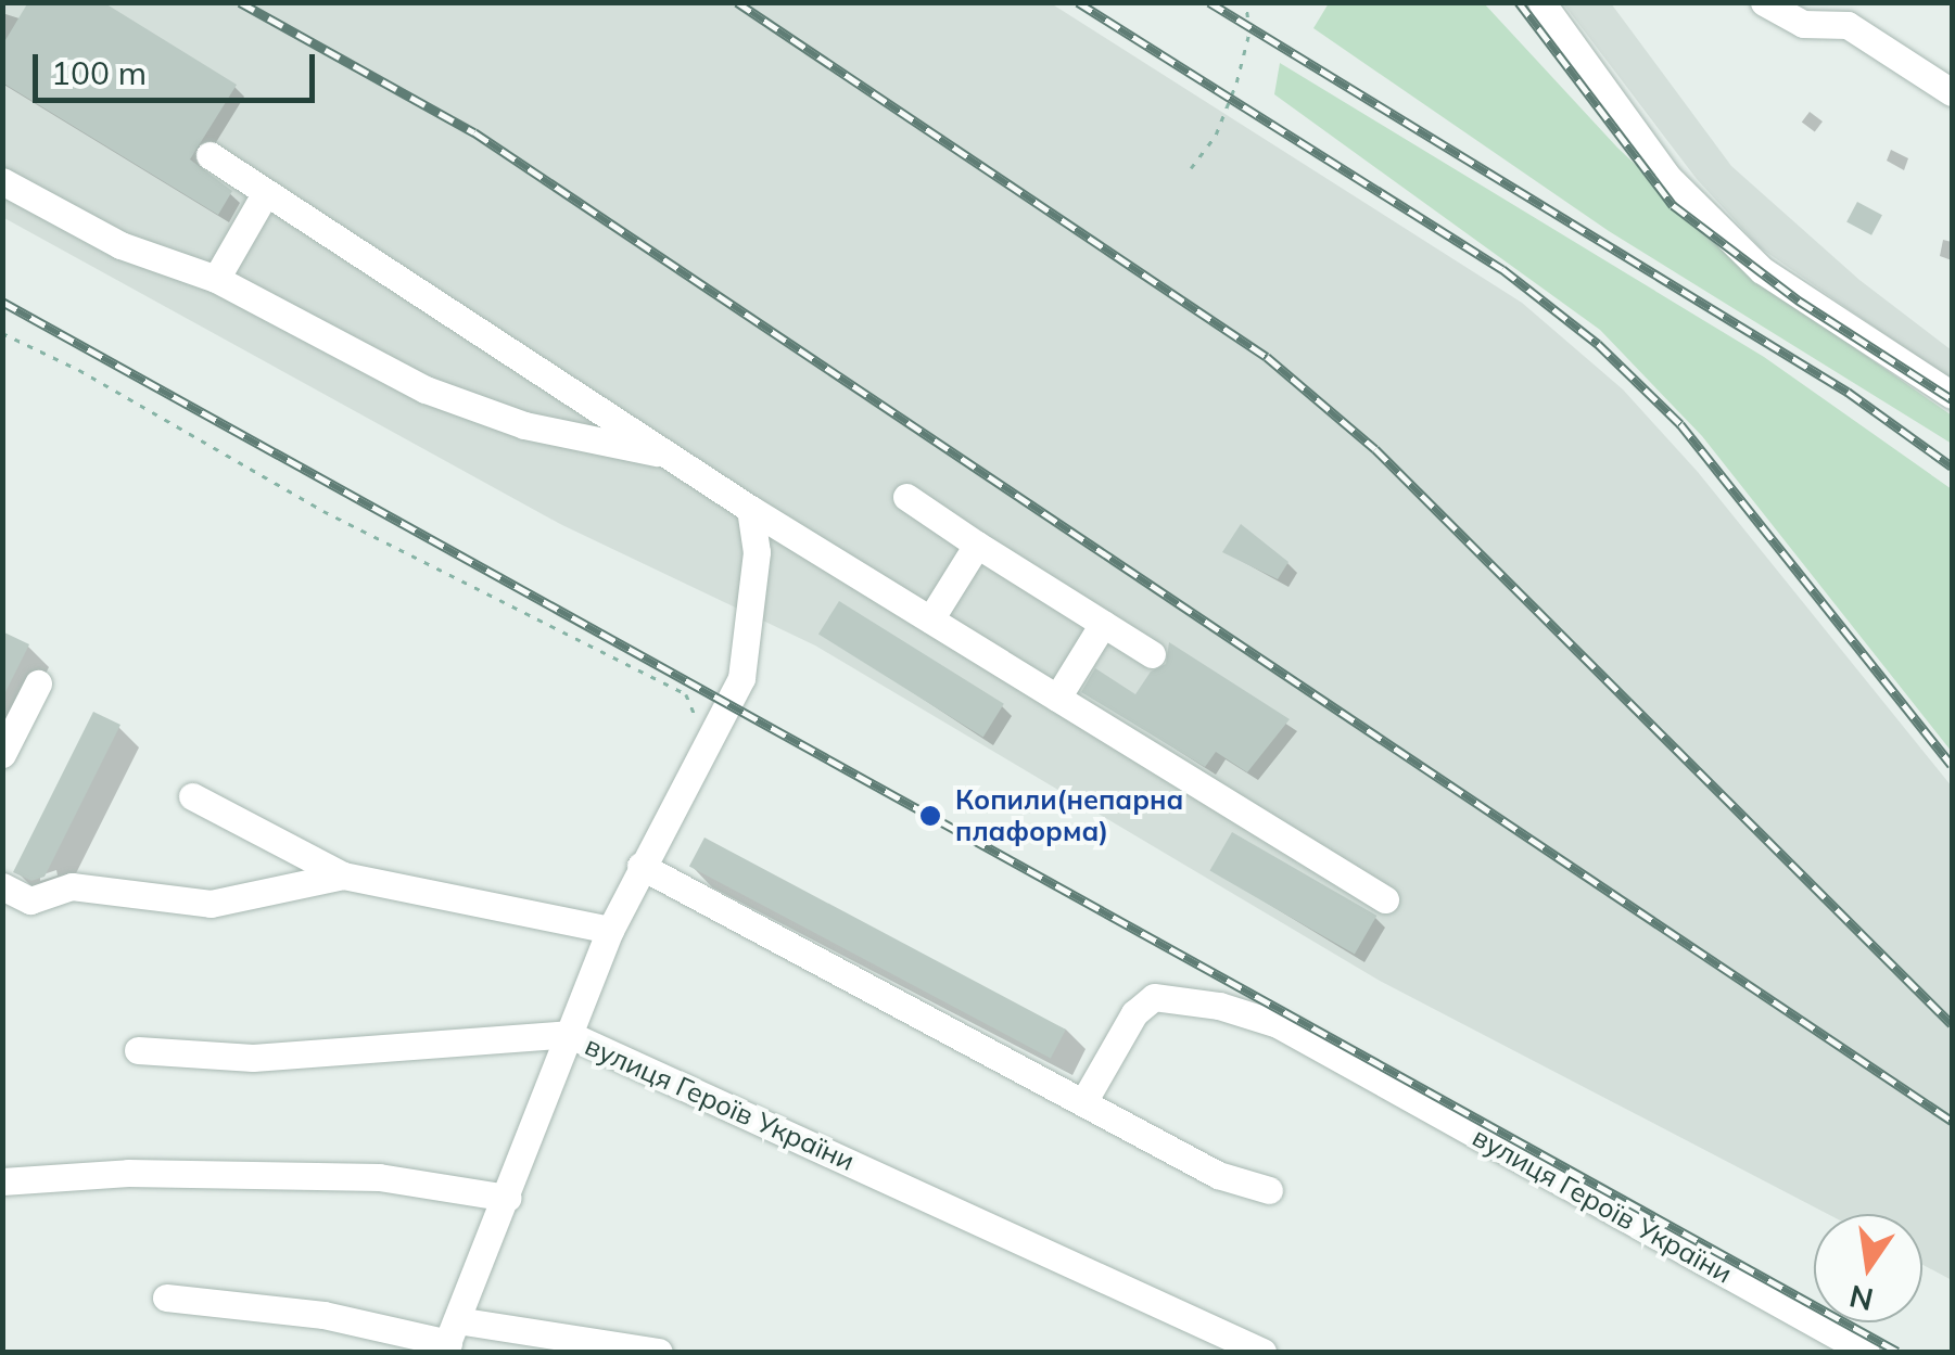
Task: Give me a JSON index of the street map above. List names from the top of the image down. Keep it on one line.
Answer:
{"streets":{"street":["вулиця Героїв України"]},"places":["Копили(непарна плаформа)"],"scale_bar":"100 m","north":"bottom"}
